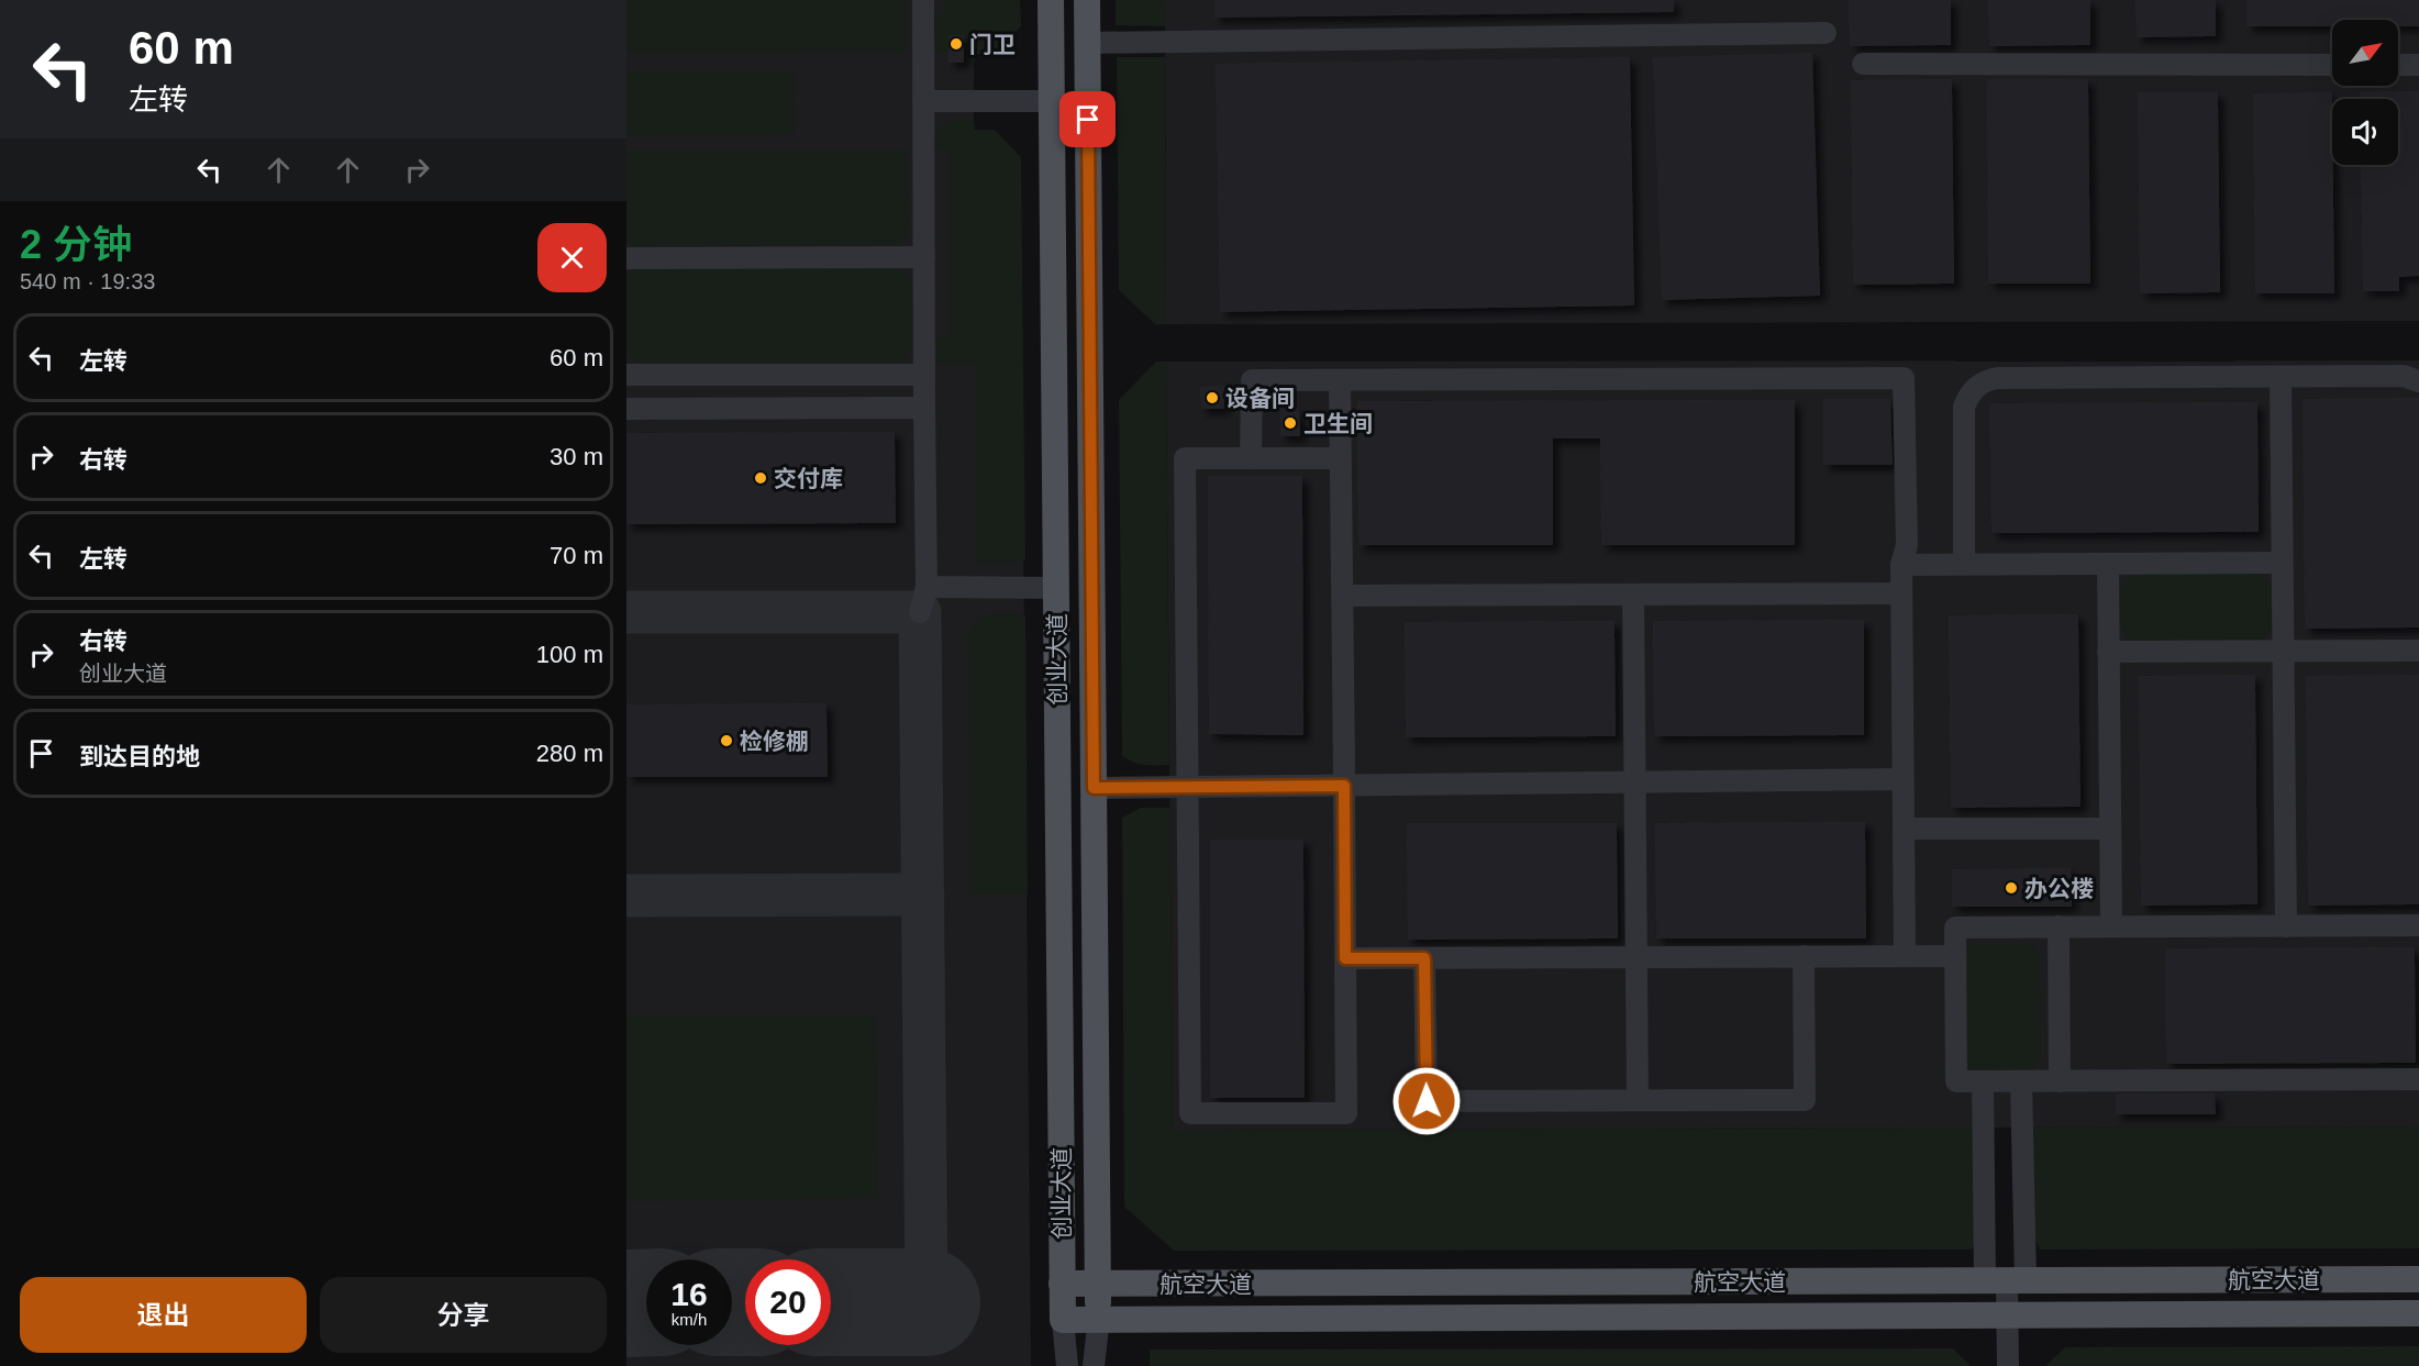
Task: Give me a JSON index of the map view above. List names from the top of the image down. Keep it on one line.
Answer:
{"streets":{"main road":["创业大道","航空大道"]},"crossings":[["创业大道","航空大道"]],"places":["门卫","设备间","卫生间","交付库","检修棚","办公楼"],"north":"top right","page":{"turn":["60 m","左转"],"heading":["2 分钟","540 m · 19:33"],"list":[{"name":"左转","value":"60 m"},{"name":"右转","value":"30 m"},{"name":"左转","value":"70 m"},{"name":"右转","note":"创业大道","value":"100 m"},{"name":"到达目的地","value":"280 m"}],"speed":"16 km/h","limit":"20","buttons":["退出","分享"]}}
